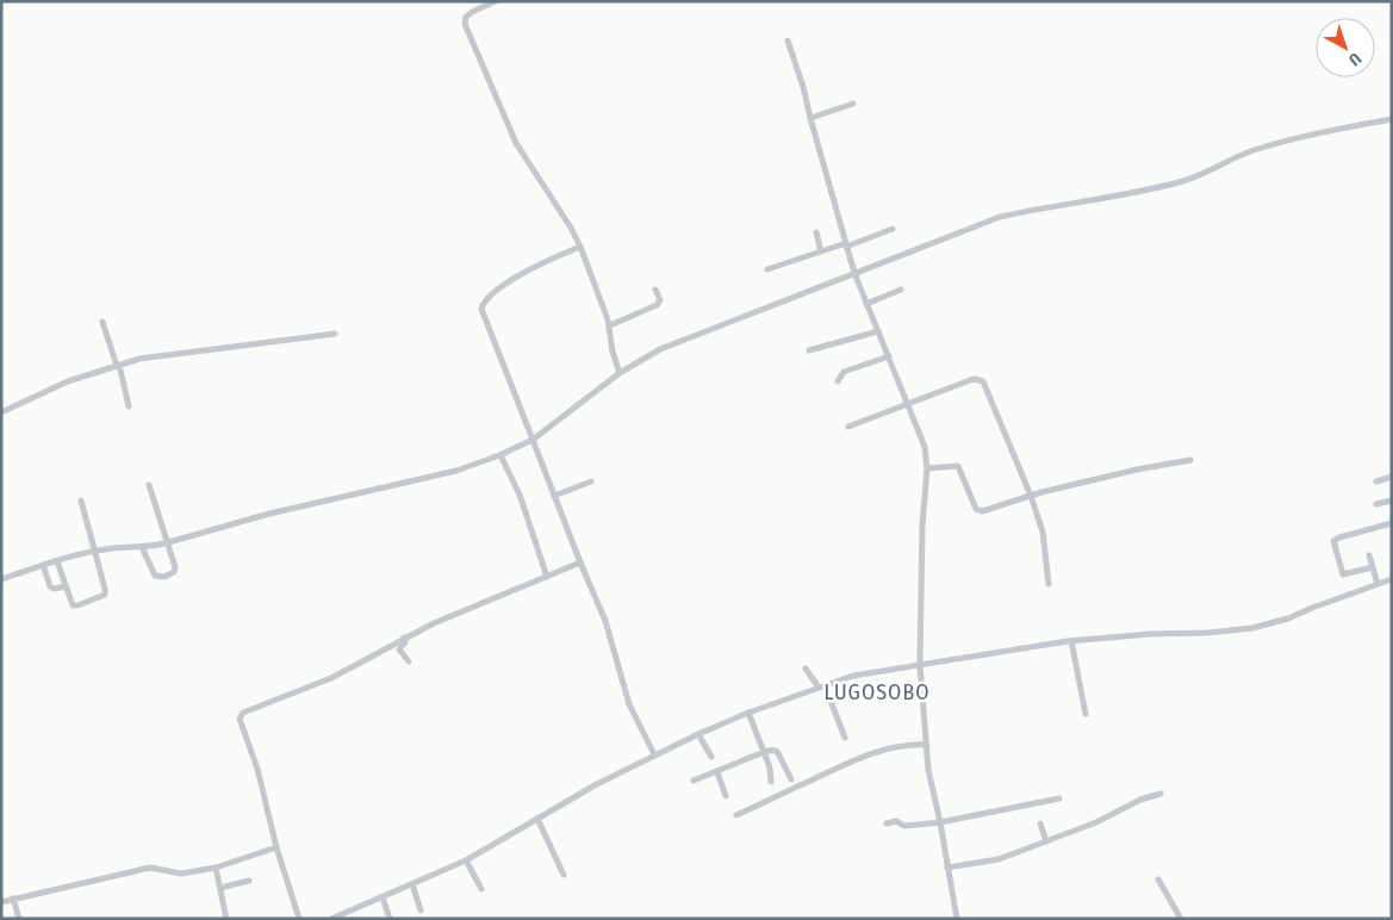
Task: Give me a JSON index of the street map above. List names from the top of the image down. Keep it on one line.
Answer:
{"districts":["LUGOSOBO"],"north":"bottom right"}
